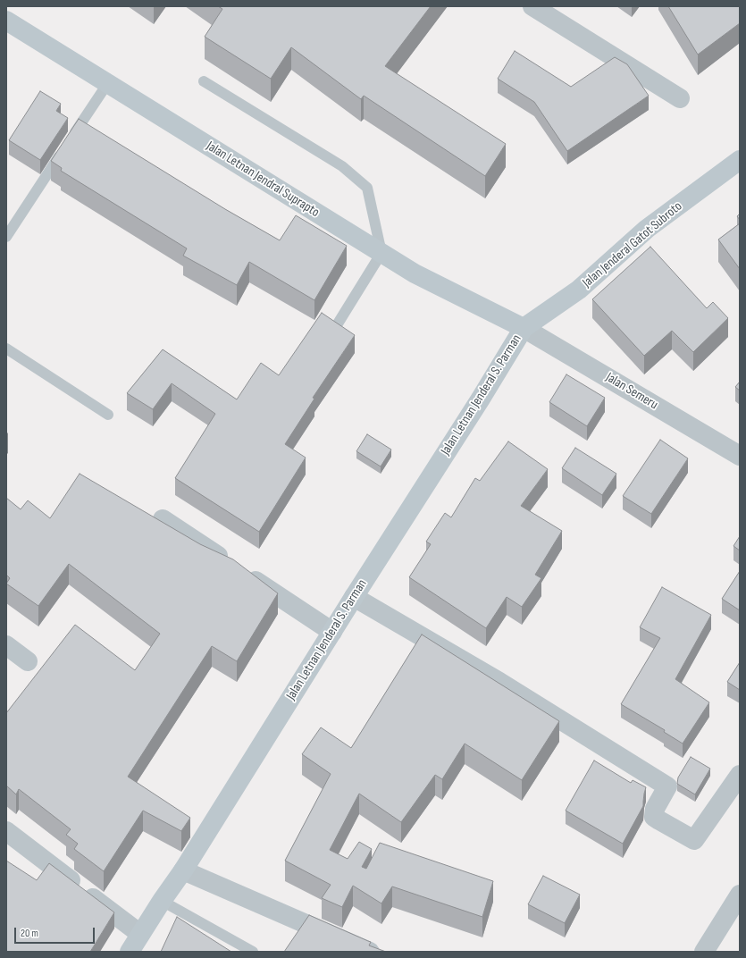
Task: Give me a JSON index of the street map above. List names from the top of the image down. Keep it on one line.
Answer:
{"streets":{"main road":["Jalan Letnan Jendral Suprapto","Jalan Jenderal Gatot Subroto","Jalan Letnan Jenderal S. Parman"],"street":["Jalan Semeru"]},"crossings":[["Jalan Letnan Jendral Suprapto","Jalan Jenderal Gatot Subroto"],["Jalan Letnan Jendral Suprapto","Jalan Semeru"],["Jalan Letnan Jendral Suprapto","Jalan Letnan Jenderal S. Parman"],["Jalan Jenderal Gatot Subroto","Jalan Semeru"],["Jalan Jenderal Gatot Subroto","Jalan Letnan Jenderal S. Parman"],["Jalan Semeru","Jalan Letnan Jenderal S. Parman"]],"scale_bar":"20 m"}
